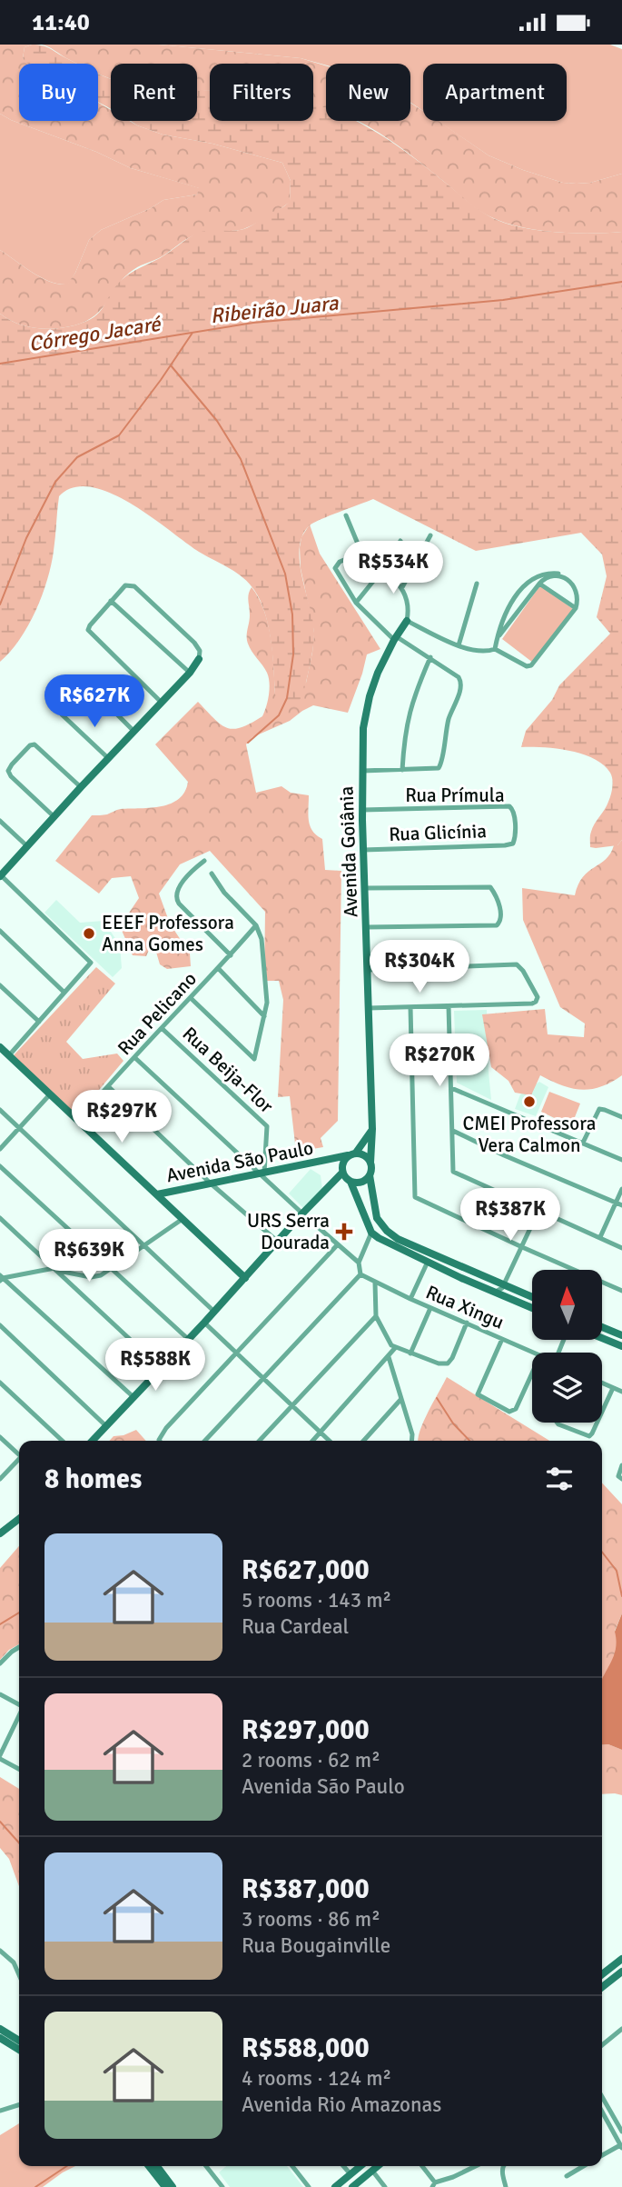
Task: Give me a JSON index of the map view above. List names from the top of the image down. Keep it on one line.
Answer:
{"streets":{"street":["Rua Prímula","Rua Glicínia","Avenida Goiânia","Rua Pelicano","Rua Beija-Flor","Avenida São Paulo","Rua Xingu"]},"crossings":[["Rua Prímula","Rua Glicínia"],["Rua Prímula","Avenida Goiânia"],["Rua Glicínia","Avenida Goiânia"],["Avenida Goiânia","Avenida São Paulo"],["Rua Pelicano","Rua Beija-Flor"],["Rua Pelicano","Avenida São Paulo"],["Rua Beija-Flor","Avenida São Paulo"]],"water":["Ribeirão Juara","Córrego Jacaré"],"places":{"other":["EEEF Professora Anna Gomes","CMEI Professora Vera Calmon"],"health":["URS Serra Dourada"]},"north":"top","page":{"status":"11:40","chip":["Buy","Rent","Filters","New","Apartment"],"price":["R$534K","R$627K","R$304K","R$270K","R$297K","R$387K","R$639K","R$588K"],"heading":"8 homes","list":[{"name":"R$627,000","note":"5 rooms · 143 m² · Rua Cardeal"},{"name":"R$297,000","note":"2 rooms · 62 m² · Avenida São Paulo"},{"name":"R$387,000","note":"3 rooms · 86 m² · Rua Bougainville"},{"name":"R$588,000","note":"4 rooms · 124 m² · Avenida Rio Amazonas"}]}}
